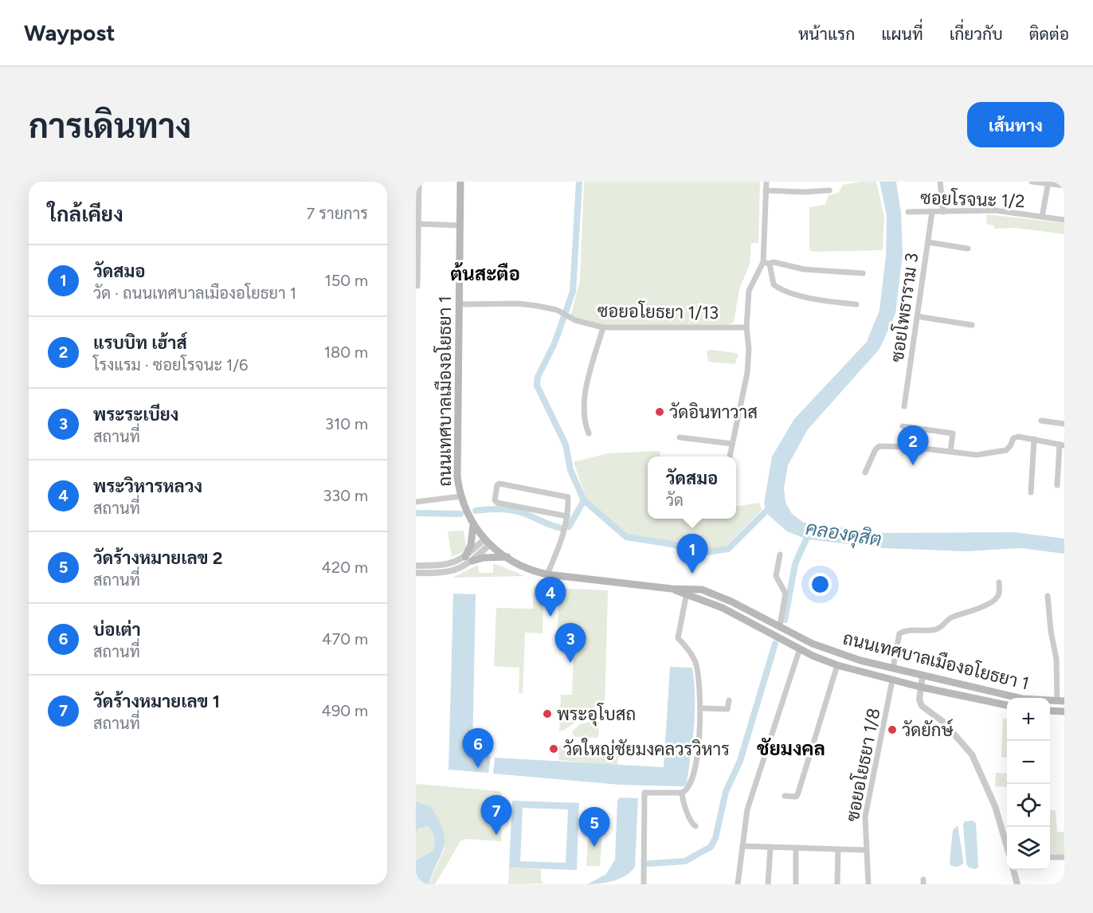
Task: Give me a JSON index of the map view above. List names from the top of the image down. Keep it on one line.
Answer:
{"streets":{"main road":["ถนนเทศบาลเมืองอโยธยา 1"],"street":["ซอยโรจนะ 1/2","ซอยโพธาราม 3","ซอยอโยธยา 1/13","ซอยอโยธยา 1/8"]},"crossings":[["ซอยโรจนะ 1/2","ซอยโพธาราม 3"],["ซอยอโยธยา 1/13","ถนนเทศบาลเมืองอโยธยา 1"],["ถนนเทศบาลเมืองอโยธยา 1","ซอยอโยธยา 1/8"]],"districts":["ต้นสะตือ","ชัยมงคล"],"water":["คลองดุสิต"],"places":["วัดอินทาวาส","พระอุโบสถ","วัดยักษ์","วัดใหญ่ชัยมงคลวรวิหาร"],"page":{"header":"Waypost","nav":["หน้าแรก","แผนที่","เกี่ยวกับ","ติดต่อ"],"title":"การเดินทาง","buttons":"เส้นทาง","heading":["ใกล้เคียง","7 รายการ"],"list":[{"mark":"1","name":"วัดสมอ","note":"วัด · ถนนเทศบาลเมืองอโยธยา 1","value":"150 m"},{"mark":"2","name":"แรบบิท เฮ้าส์","note":"โรงแรม · ซอยโรจนะ 1/6","value":"180 m"},{"mark":"3","name":"พระระเบียง","note":"สถานที่","value":"310 m"},{"mark":"4","name":"พระวิหารหลวง","note":"สถานที่","value":"330 m"},{"mark":"5","name":"วัดร้างหมายเลข 2","note":"สถานที่","value":"420 m"},{"mark":"6","name":"บ่อเต่า","note":"สถานที่","value":"470 m"},{"mark":"7","name":"วัดร้างหมายเลข 1","note":"สถานที่","value":"490 m"}],"pins":["2","1","4","3","6","7","5"],"popup":["วัดสมอ","วัด"],"map_buttons":["+","−"]}}
